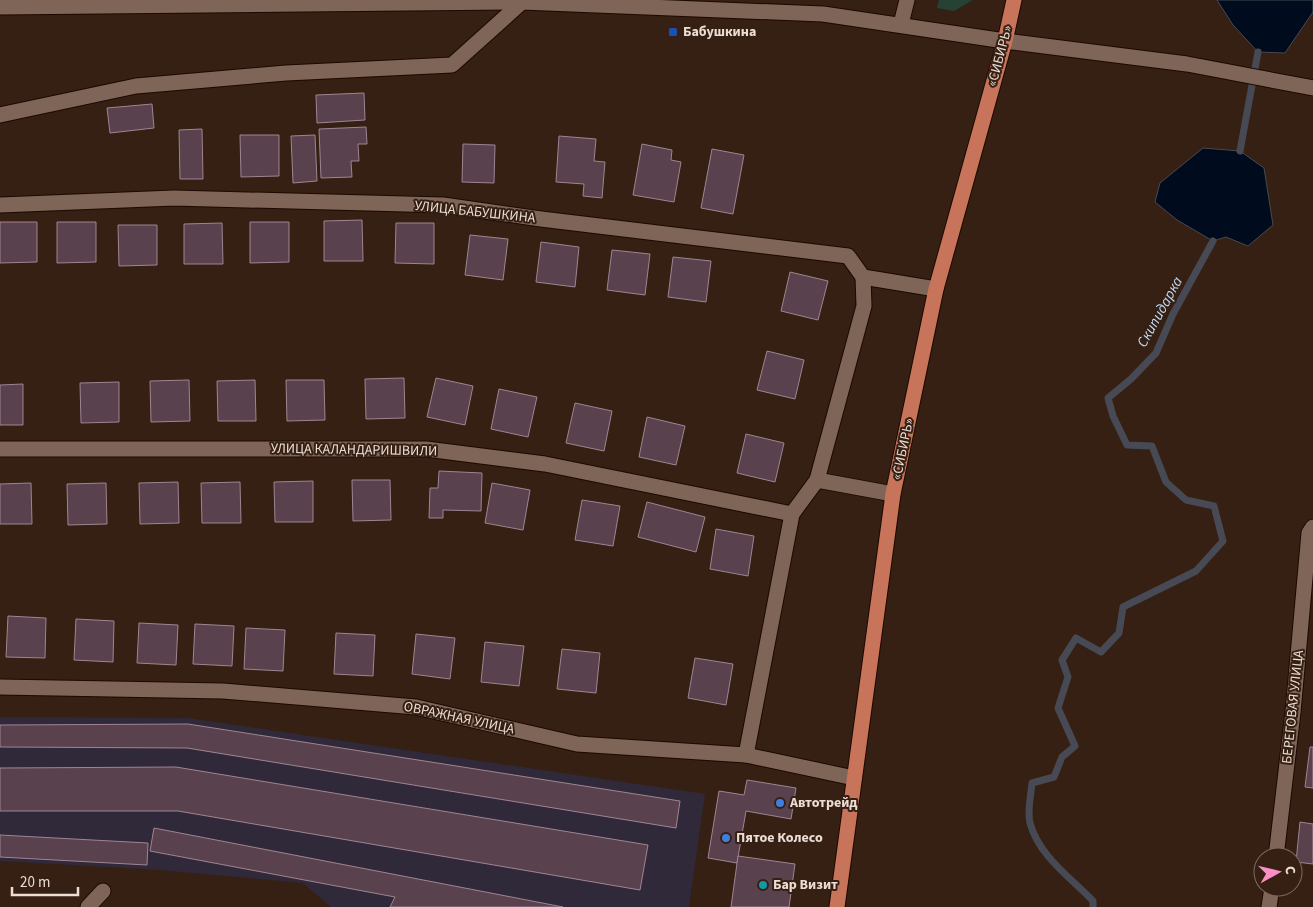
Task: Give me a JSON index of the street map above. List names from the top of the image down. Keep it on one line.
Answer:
{"streets":{"main road":["«СИБИРЬ»"],"street":["УЛИЦА БАБУШКИНА","УЛИЦА КАЛАНДАРИШВИЛИ","БЕРЕГОВАЯ УЛИЦА","ОВРАЖНАЯ УЛИЦА"]},"crossings":[["«СИБИРЬ»","ОВРАЖНАЯ УЛИЦА"]],"water":["Скипидарка"],"places":{"transit":["Бабушкина"],"other":["Автотрейд","Пятое Колесо","Бар Визит"]},"scale_bar":"20 m","north":"right"}
